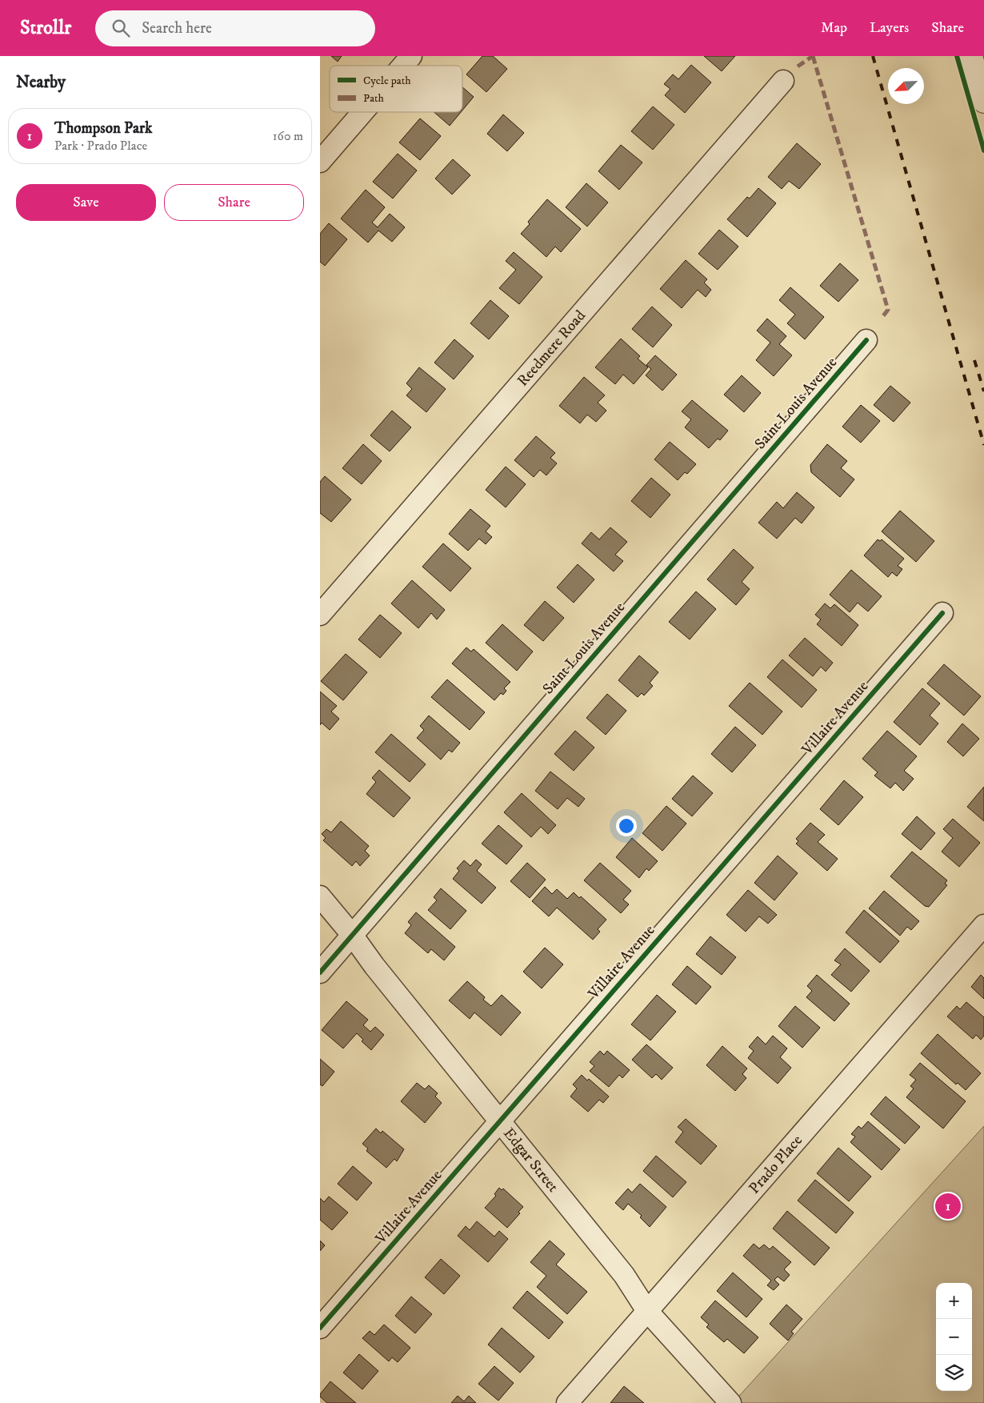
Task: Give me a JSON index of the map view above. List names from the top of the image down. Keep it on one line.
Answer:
{"streets":{"street":["Reedmere Road","Saint Louis Avenue","Villaire Avenue","Edgar Street","Prado Place"]},"crossings":[["Saint Louis Avenue","Edgar Street"],["Villaire Avenue","Edgar Street"],["Edgar Street","Prado Place"]],"legend":["Cycle path","Path"],"north":"bottom left","page":{"header":"Strollr","search":"Search here","nav":["Map","Layers","Share"],"heading":"Nearby","list":[{"mark":"1","name":"Thompson Park","note":"Park · Prado Place","value":"160 m"}],"buttons":["Save","Share"],"pins":"1","map_buttons":["+","−"]}}
